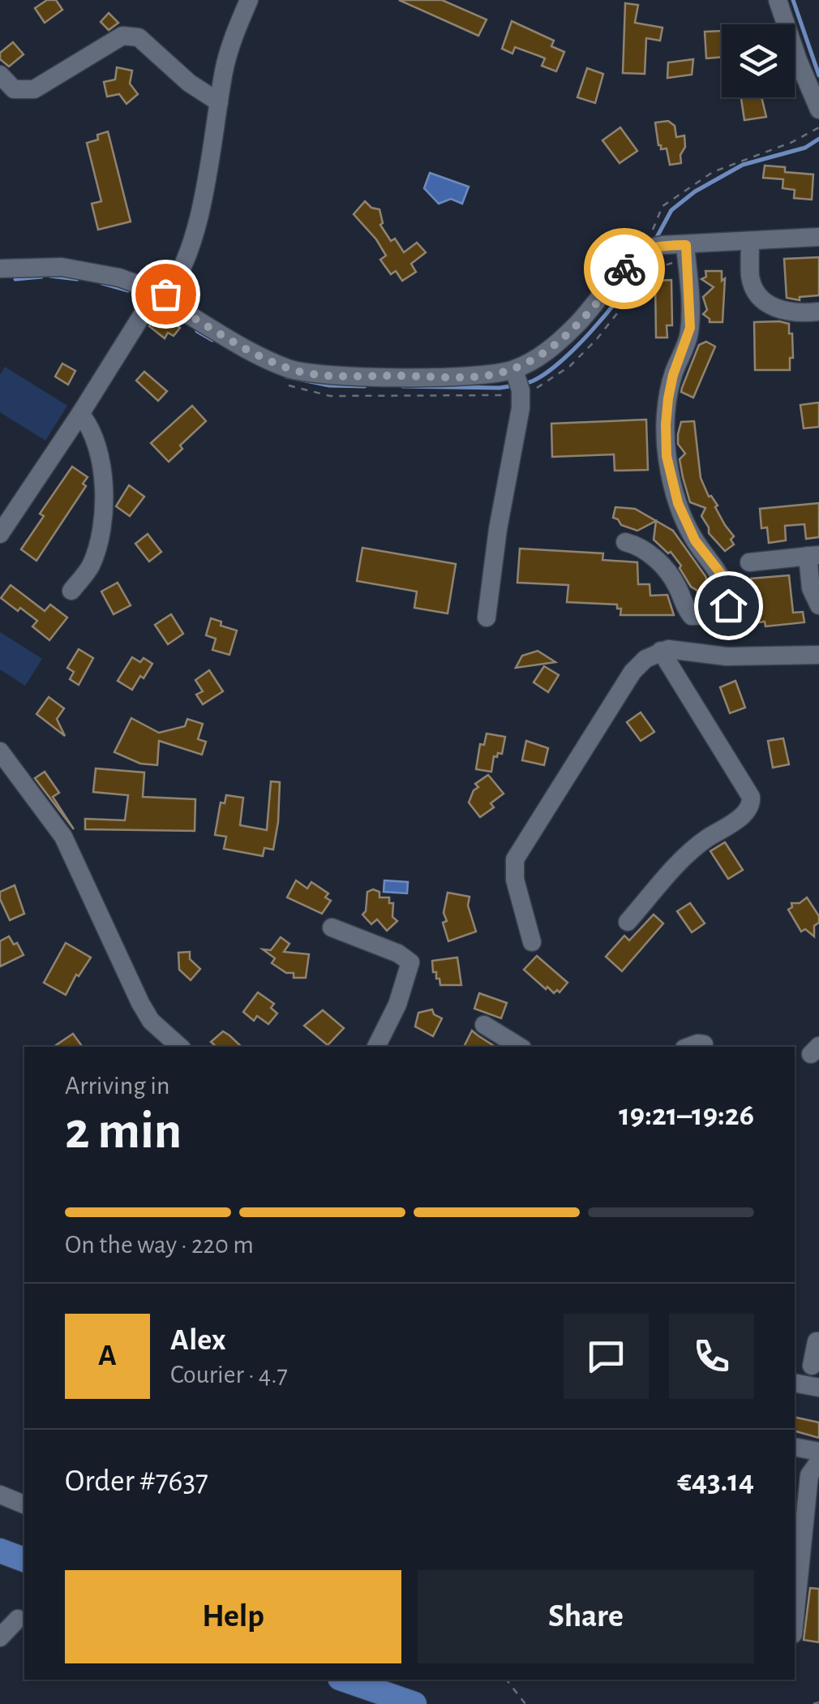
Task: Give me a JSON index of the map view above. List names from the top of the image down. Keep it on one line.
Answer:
{"page":{"heading":["2 min","Arriving in","19:21–19:26"],"panel":["Alex","Courier · 4.7","Order #7637","€43.14"],"bar":"On the way · 220 m","round":"A","buttons":["Help","Share"]}}
